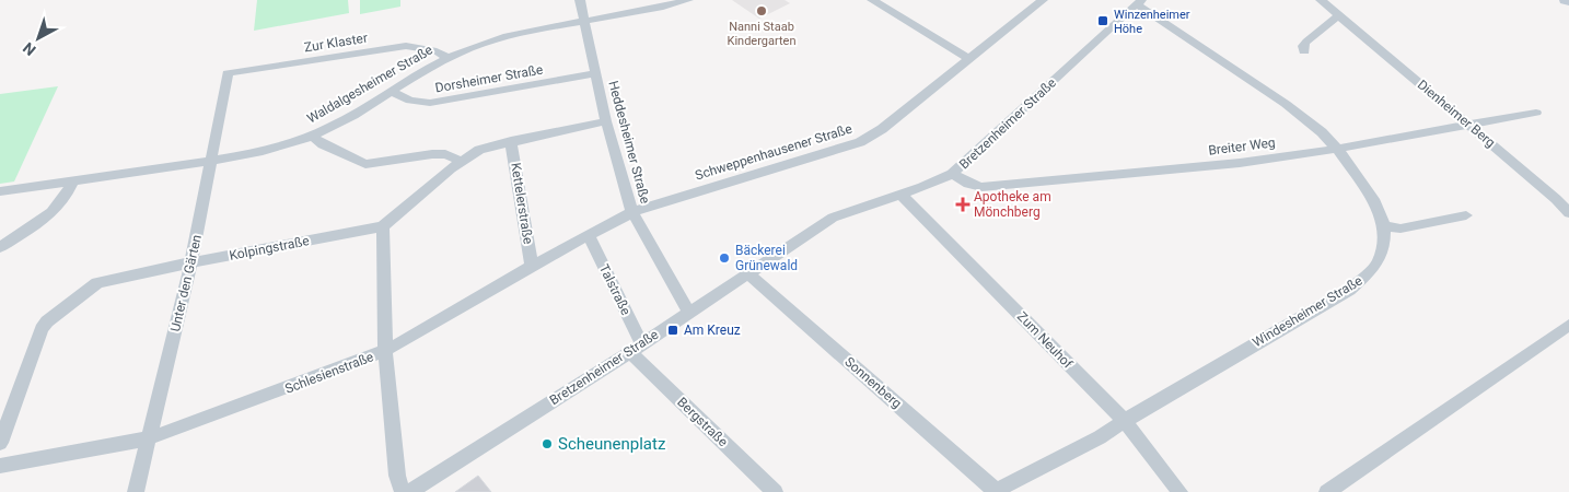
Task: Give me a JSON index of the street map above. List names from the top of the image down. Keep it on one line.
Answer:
{"streets":{"street":["Zur Klaster","Dorsheimer Straße","Waldalgesheimer Straße","Dienheimer Berg","Bretzenheimer Straße","Heddesheimer Straße","Breiter Weg","Schweppenhausener Straße","Kettelerstraße","Kolpingstraße","Unter den Gärten","Talstraße","Windesheimer Straße","Zum Neuhof","Schlesienstraße","Sonnenberg","Bergstraße"]},"crossings":[["Zur Klaster","Waldalgesheimer Straße"],["Zur Klaster","Unter den Gärten"],["Dorsheimer Straße","Waldalgesheimer Straße"],["Dorsheimer Straße","Heddesheimer Straße"],["Waldalgesheimer Straße","Heddesheimer Straße"],["Waldalgesheimer Straße","Unter den Gärten"],["Dienheimer Berg","Breiter Weg"],["Bretzenheimer Straße","Heddesheimer Straße"],["Bretzenheimer Straße","Breiter Weg"],["Bretzenheimer Straße","Talstraße"],["Bretzenheimer Straße","Windesheimer Straße"],["Bretzenheimer Straße","Zum Neuhof"],["Bretzenheimer Straße","Sonnenberg"],["Bretzenheimer Straße","Bergstraße"],["Heddesheimer Straße","Schweppenhausener Straße"],["Heddesheimer Straße","Kolpingstraße"],["Heddesheimer Straße","Schlesienstraße"],["Breiter Weg","Windesheimer Straße"],["Schweppenhausener Straße","Schlesienstraße"],["Kettelerstraße","Kolpingstraße"],["Kettelerstraße","Schlesienstraße"],["Kolpingstraße","Unter den Gärten"],["Unter den Gärten","Schlesienstraße"],["Talstraße","Schlesienstraße"],["Talstraße","Bergstraße"],["Windesheimer Straße","Zum Neuhof"],["Windesheimer Straße","Sonnenberg"]],"places":{"other":["Nanni Staab Kindergarten","Bäckerei Grünewald","Scheunenplatz"],"transit":["Winzenheimer Höhe","Am Kreuz"],"health":["Apotheke am Mönchberg"]},"north":"bottom left"}
